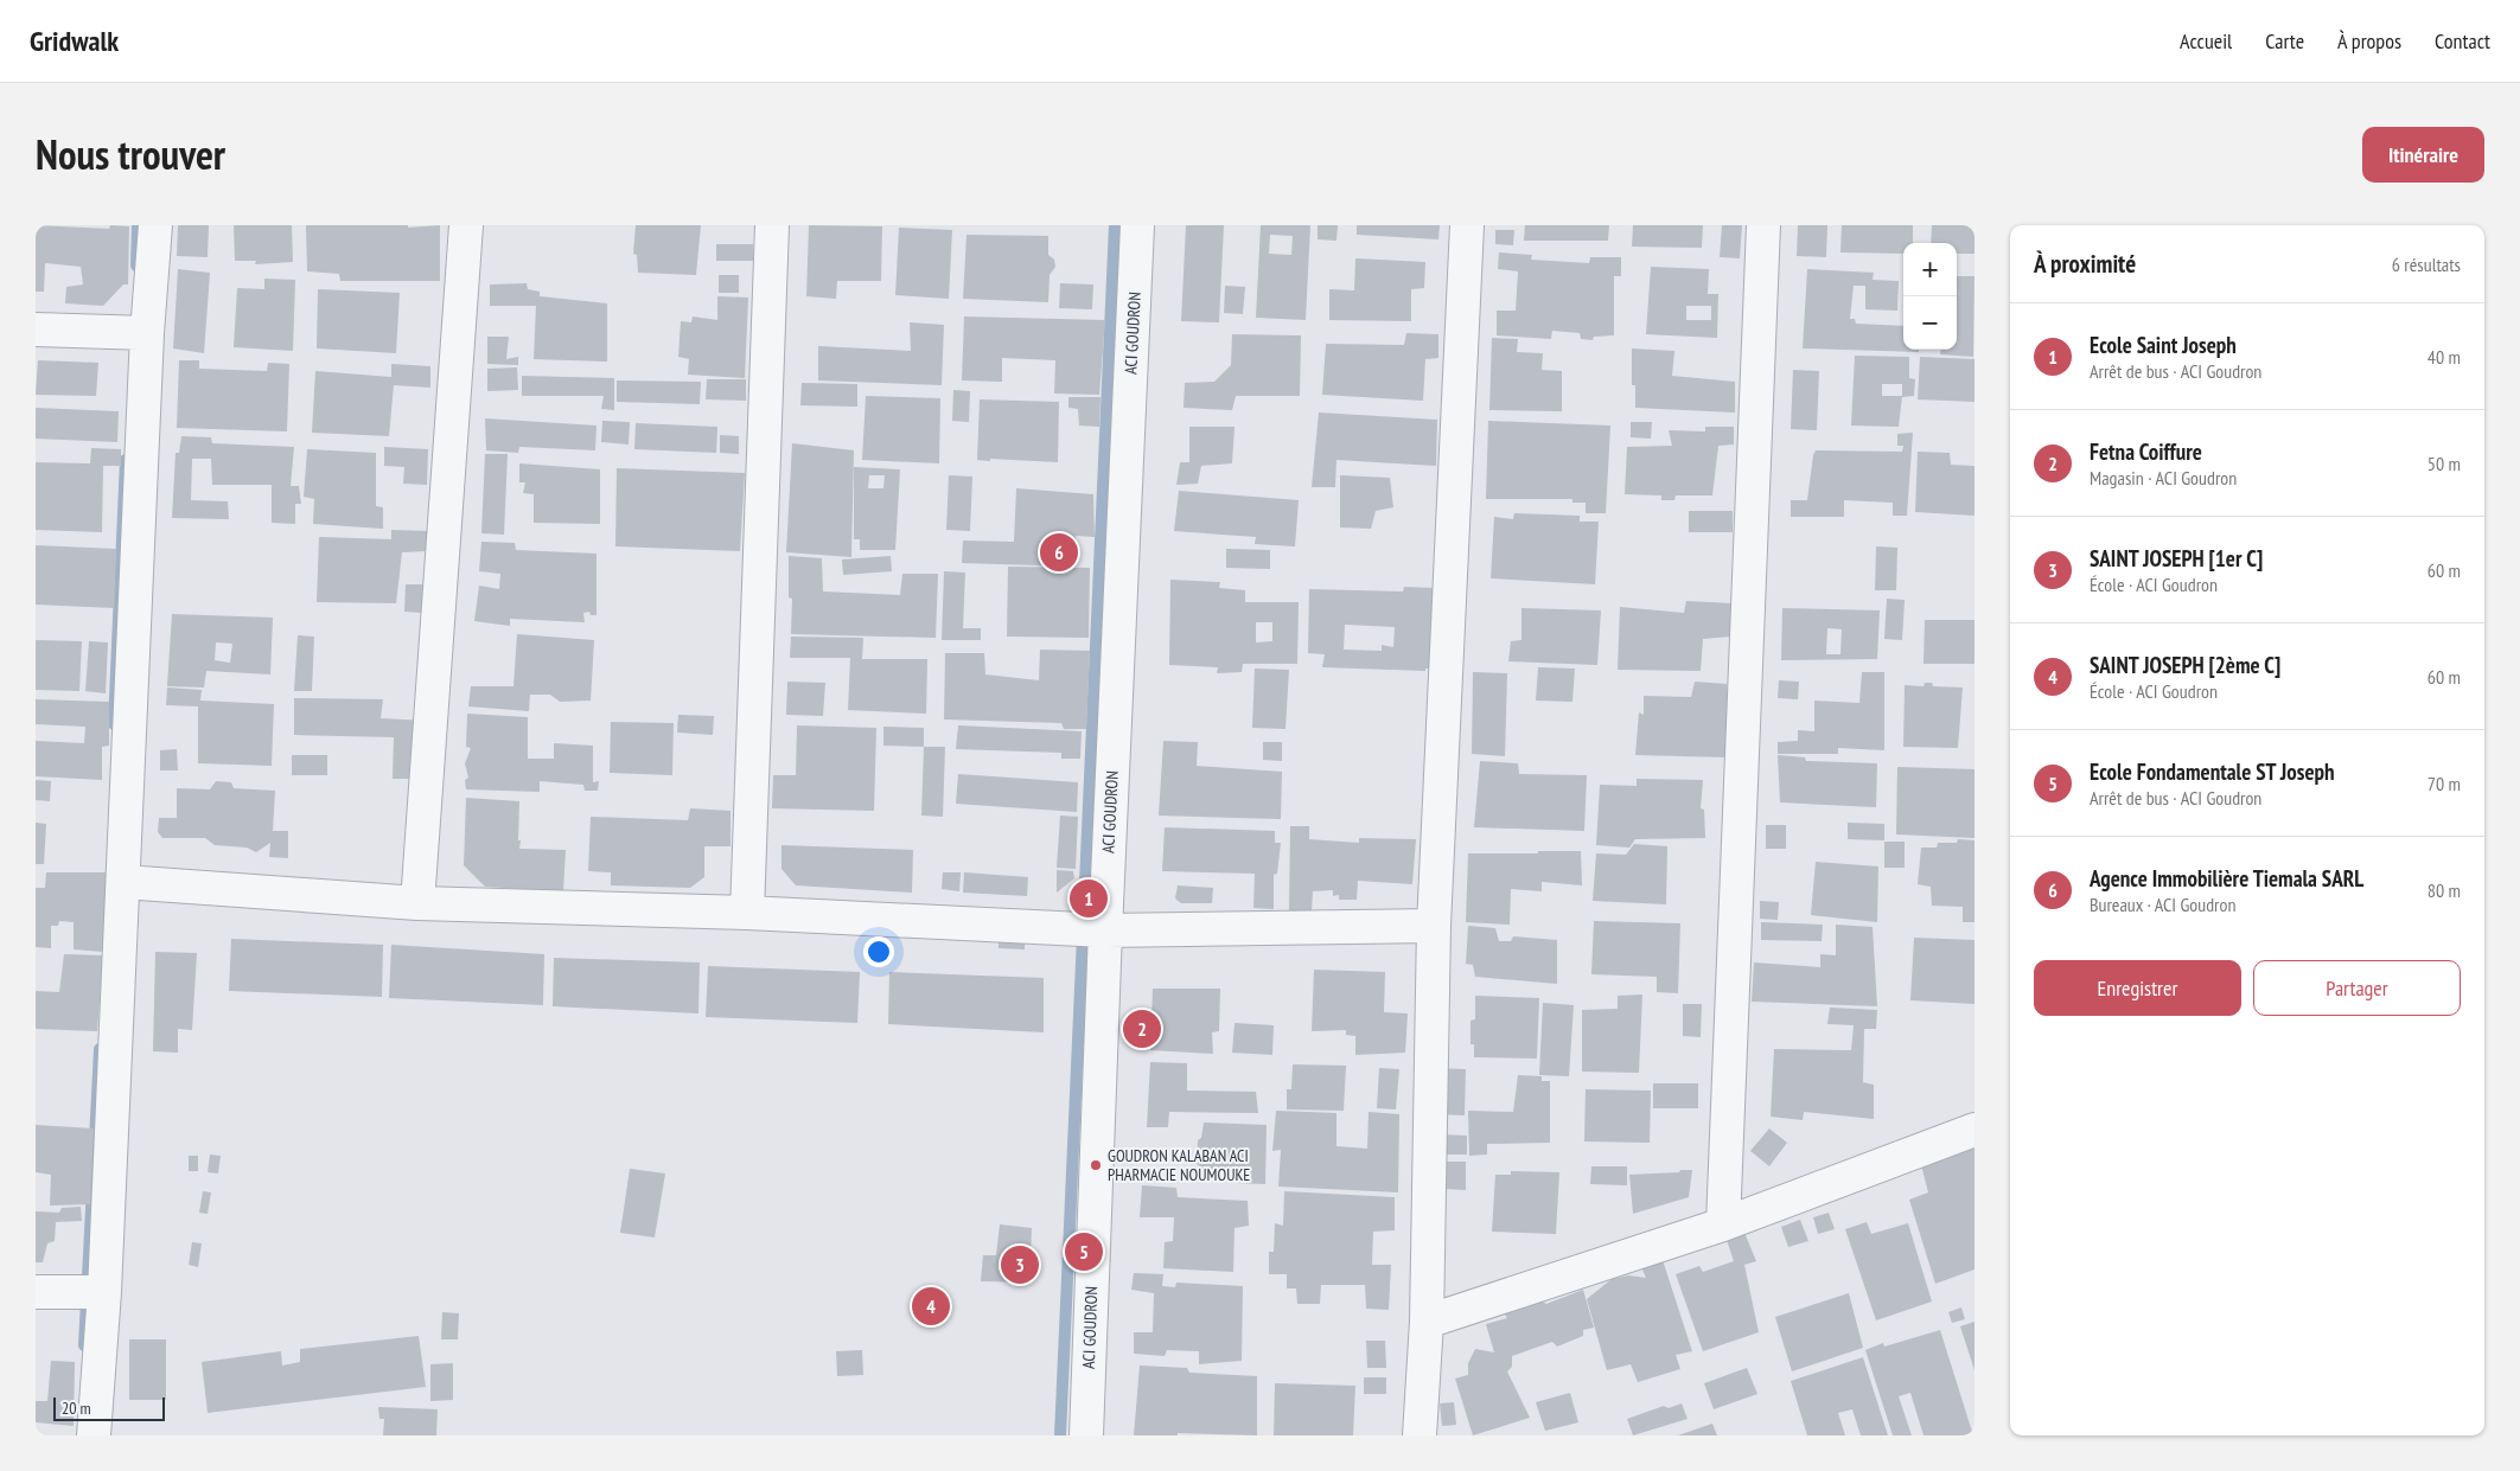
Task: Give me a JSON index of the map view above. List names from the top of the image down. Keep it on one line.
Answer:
{"streets":{"street":["ACI GOUDRON"]},"places":["GOUDRON KALABAN ACI PHARMACIE NOUMOUKE"],"scale_bar":"20 m","page":{"header":"Gridwalk","nav":["Accueil","Carte","À propos","Contact"],"title":"Nous trouver","buttons":["Itinéraire",["Enregistrer","Partager"]],"heading":["À proximité","6 résultats"],"map_buttons":["+","−"],"list":[{"mark":"1","name":"Ecole Saint Joseph","note":"Arrêt de bus · ACI Goudron","value":"40 m"},{"mark":"2","name":"Fetna Coiffure","note":"Magasin · ACI Goudron","value":"50 m"},{"mark":"3","name":"SAINT JOSEPH [1er C]","note":"École · ACI Goudron","value":"60 m"},{"mark":"4","name":"SAINT JOSEPH [2ème C]","note":"École · ACI Goudron","value":"60 m"},{"mark":"5","name":"Ecole Fondamentale ST Joseph","note":"Arrêt de bus · ACI Goudron","value":"70 m"},{"mark":"6","name":"Agence Immobilière Tiemala SARL","note":"Bureaux · ACI Goudron","value":"80 m"}],"pins":["6","1","2","5","3","4"],"scale":"20 m"}}
